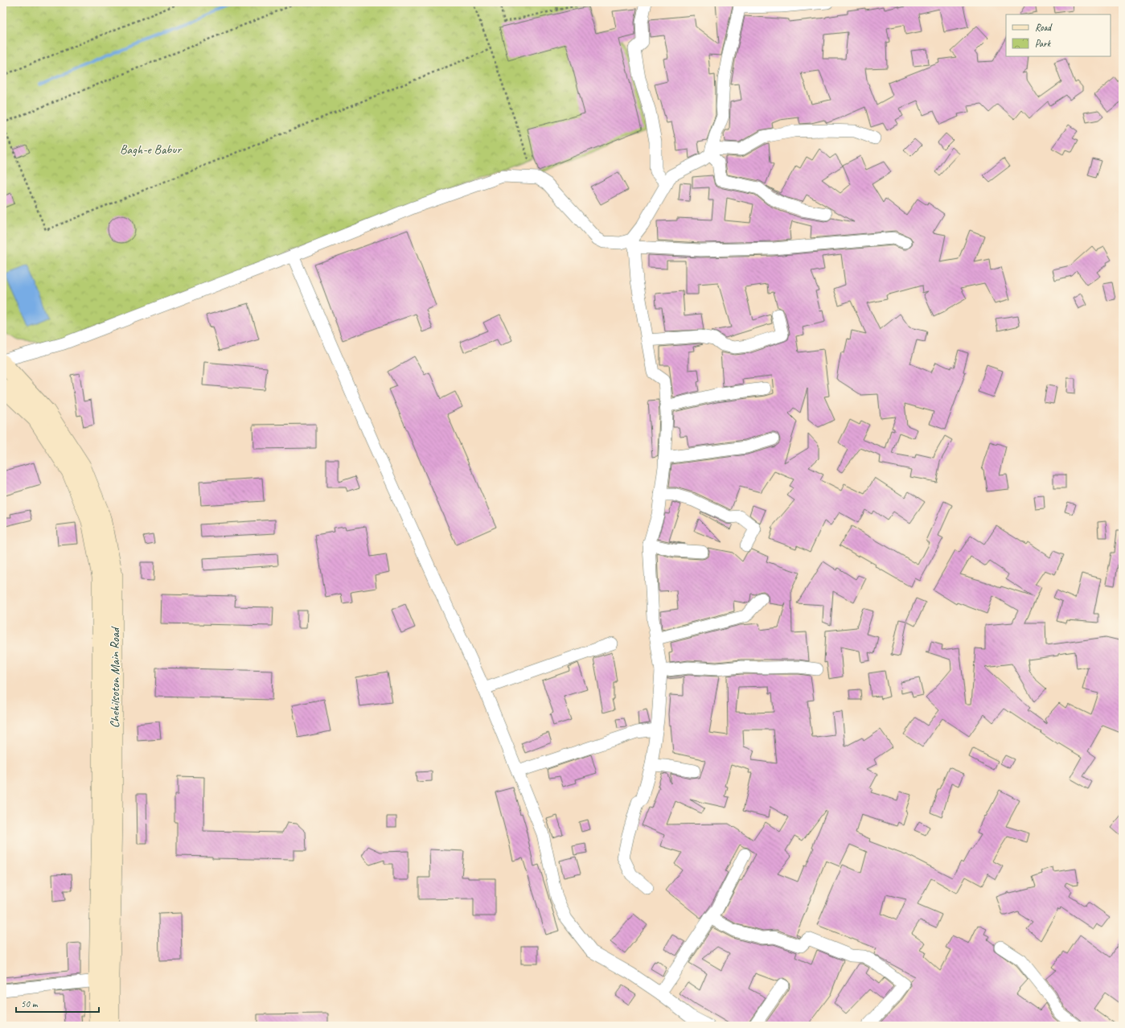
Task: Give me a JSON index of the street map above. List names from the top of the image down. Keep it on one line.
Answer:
{"streets":{"main road":["Chehilsoton Main Road"]},"parks":["Bagh-e Babur"],"legend":["Road","Park"],"scale_bar":"50 m"}
